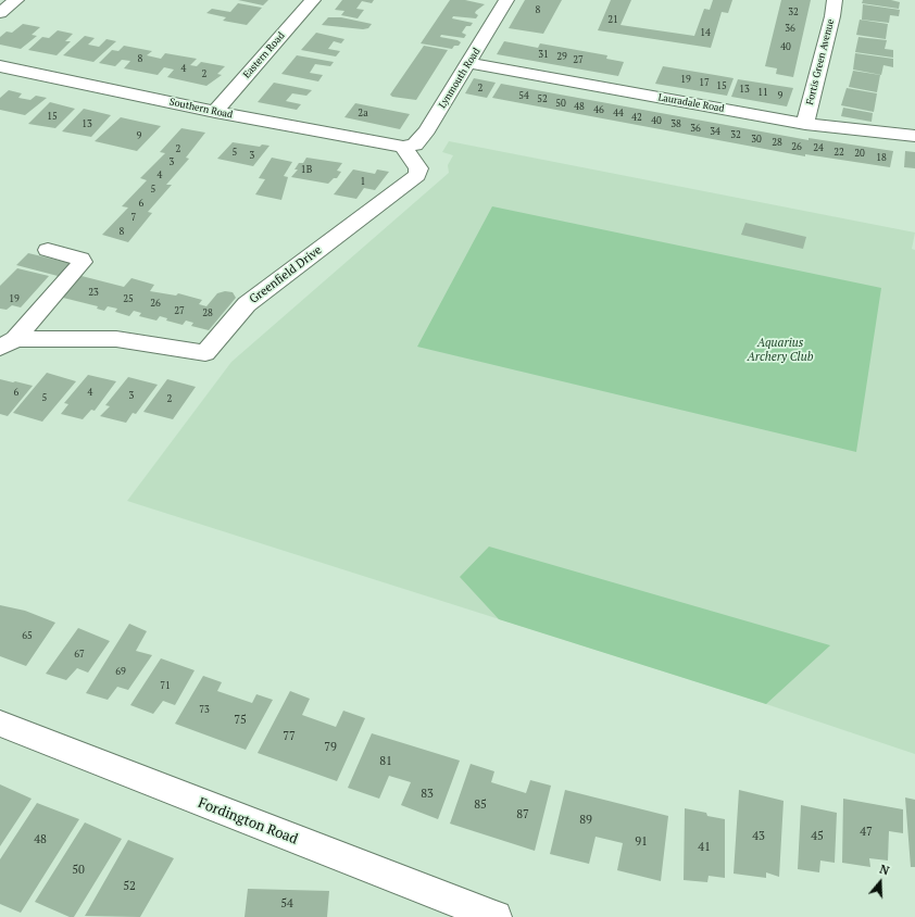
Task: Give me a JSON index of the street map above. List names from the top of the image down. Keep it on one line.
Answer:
{"streets":{"street":["Eastern Road","Fortis Green Avenue","Lynmouth Road","Lauradale Road","Southern Road","Greenfield Drive","Fordington Road"]},"crossings":[["Eastern Road","Southern Road"],["Fortis Green Avenue","Lauradale Road"],["Lynmouth Road","Lauradale Road"],["Lynmouth Road","Southern Road"],["Lynmouth Road","Greenfield Drive"],["Southern Road","Greenfield Drive"]],"parks":["Aquarius Archery Club"],"house_numbers":["8","32","21","36","14","40","31","29","8","27","4","2","19","17","15","2","13","11","54","9","52","50","48","46","2a","44","15","42","40","13","38","36","34","32","9","30","28","26","24","2","5","22","20","3","18","3","1B","4","1","5","6","7","8","23","19","25","26","27","28","6","4","3","5","2","65","67","69","71","73","75","77","79","81","83","85","87","89","47","43","45","48","91","41","50","52","54"],"north":"top"}
